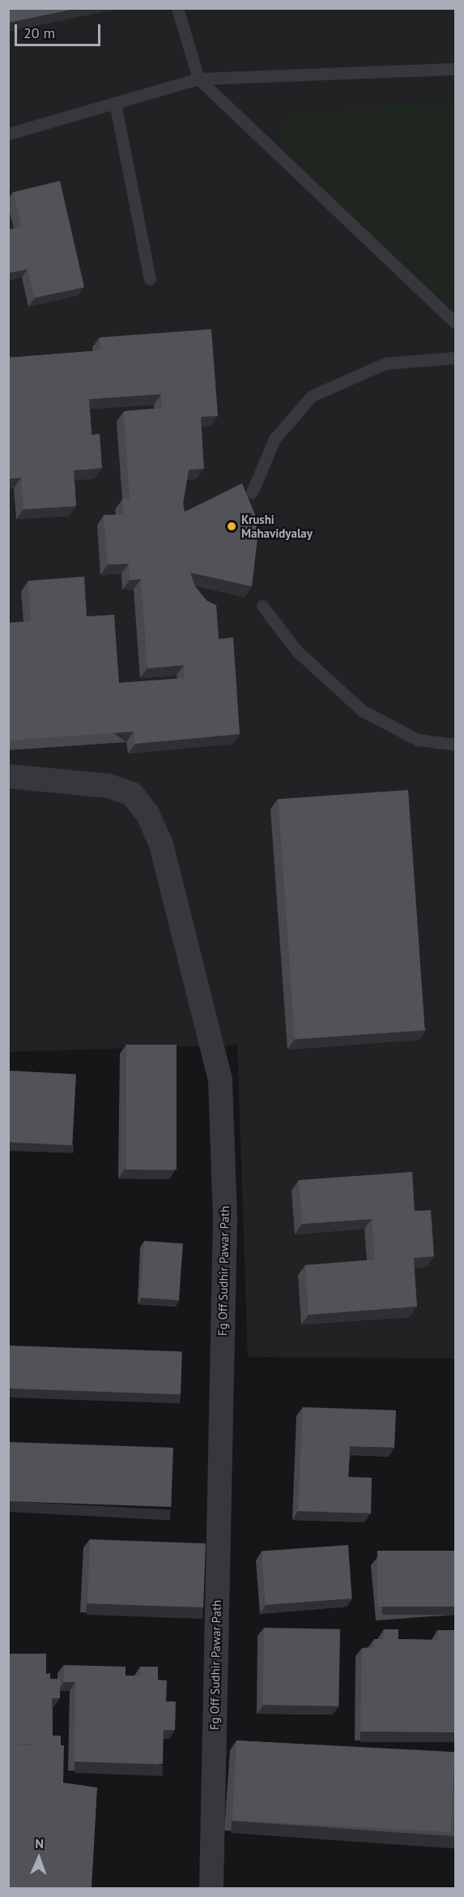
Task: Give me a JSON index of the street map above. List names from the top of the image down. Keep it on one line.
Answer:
{"streets":{"street":["Fg Off Sudhir Pawar Path"]},"places":["Krushi Mahavidyalay"],"scale_bar":"20 m","north":"top"}
